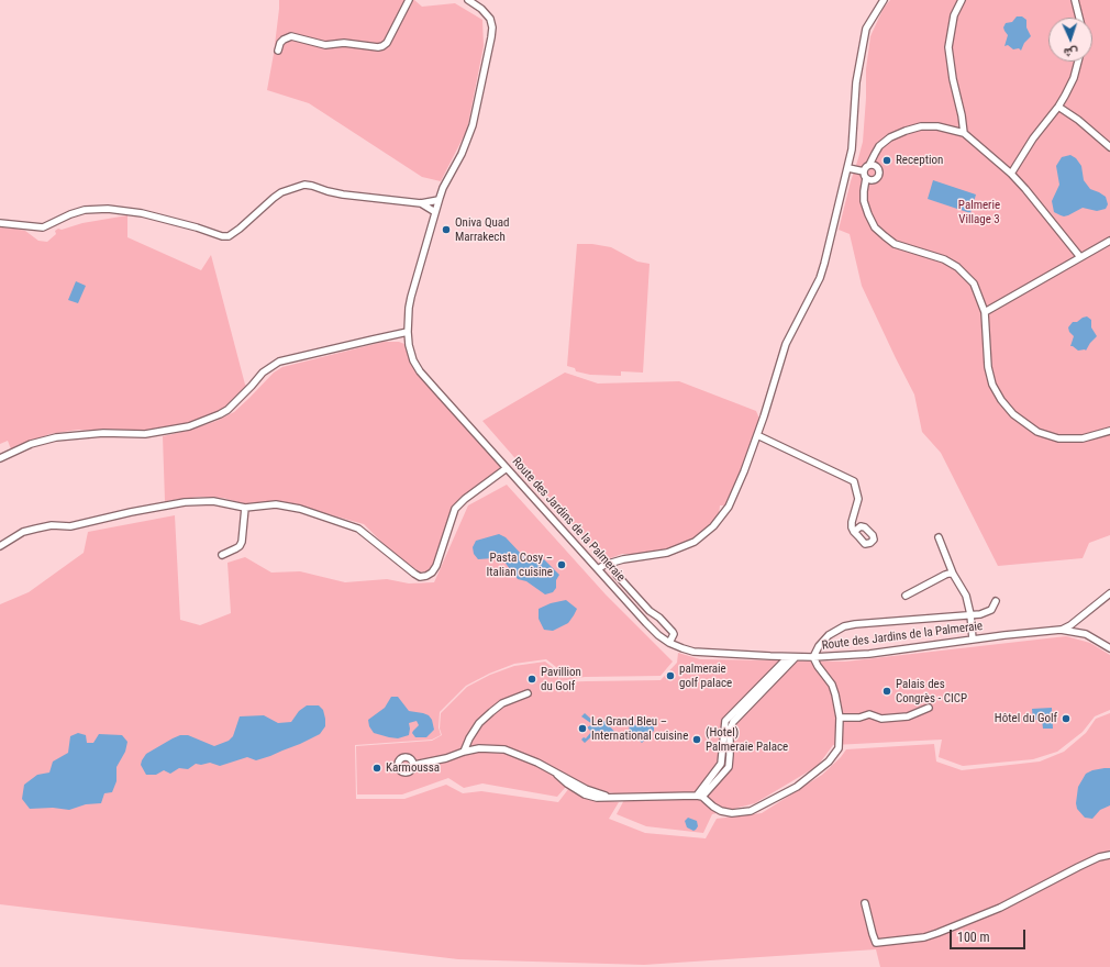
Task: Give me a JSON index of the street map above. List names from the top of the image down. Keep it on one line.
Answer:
{"streets":{"street":["Route des Jardins de la Palmeraie"]},"parks":["Palmerie Village 3"],"places":["Reception","Oniva Quad Marrakech","Pasta Cosy – Italian cuisine","palmeraie golf palace","Pavillion du Golf","Palais des Congrès - CICP","Hôtel du Golf","Le Grand Bleu – International cuisine","(Hotel) Palmeraie Palace","Karmoussa"],"scale_bar":"100 m","north":"bottom"}
